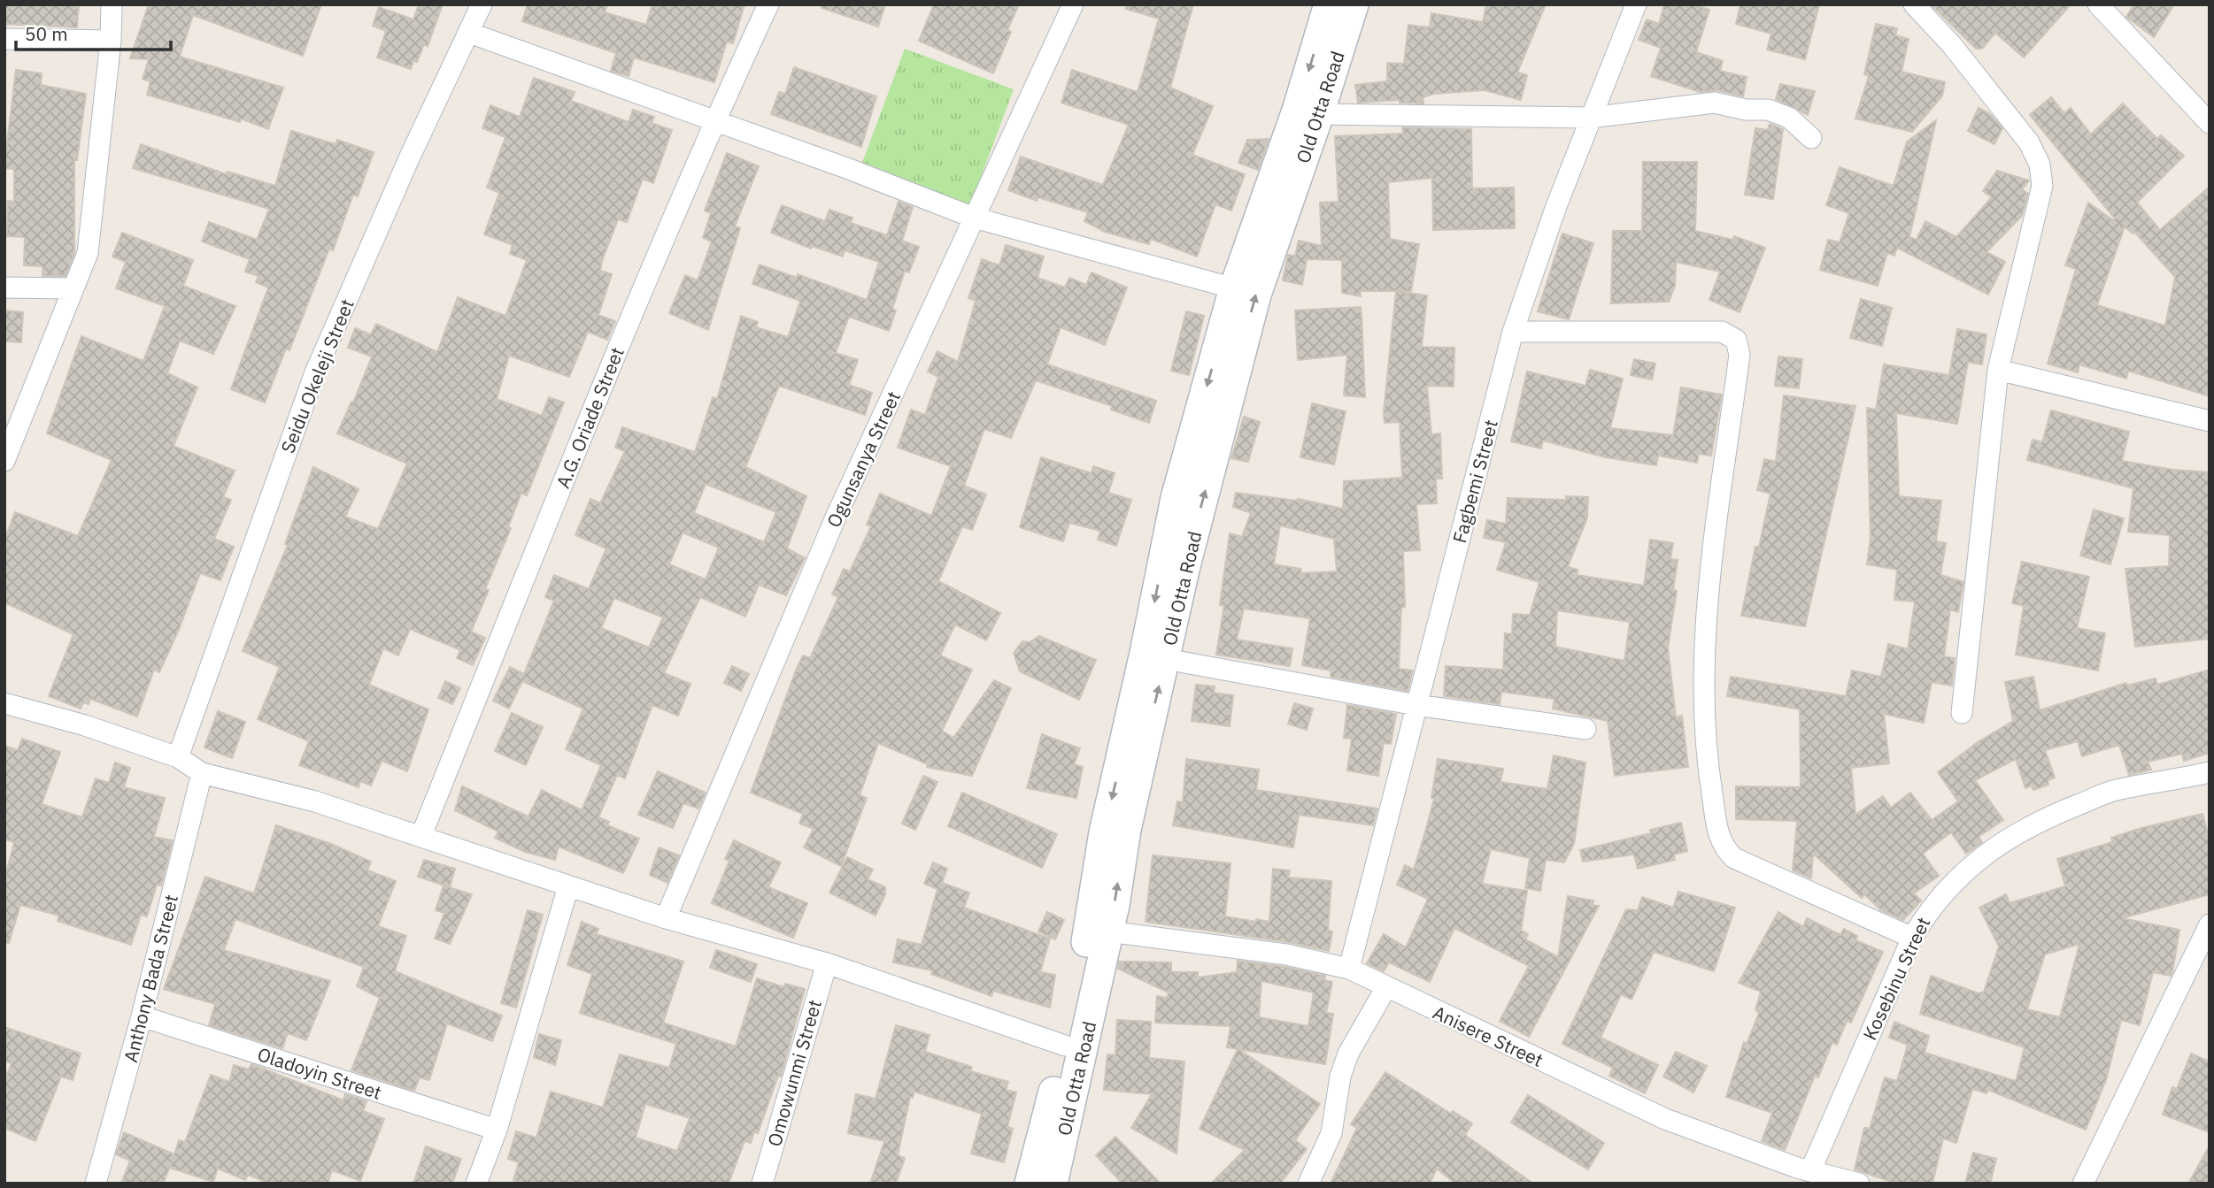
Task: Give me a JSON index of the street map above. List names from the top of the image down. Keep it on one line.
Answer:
{"streets":{"street":["Old Otta Road","Seidu Okeleji Street","A.G. Oriade Street","Ogunsanya Street","Fagbemi Street","Anthony Bada Street","Kosebinu Street","Anisere Street","Oladoyin Street","Omowunmi Street"]},"crossings":[["Old Otta Road","Anisere Street"],["Fagbemi Street","Anisere Street"],["Anthony Bada Street","Oladoyin Street"],["Kosebinu Street","Anisere Street"]],"scale_bar":"50 m"}
